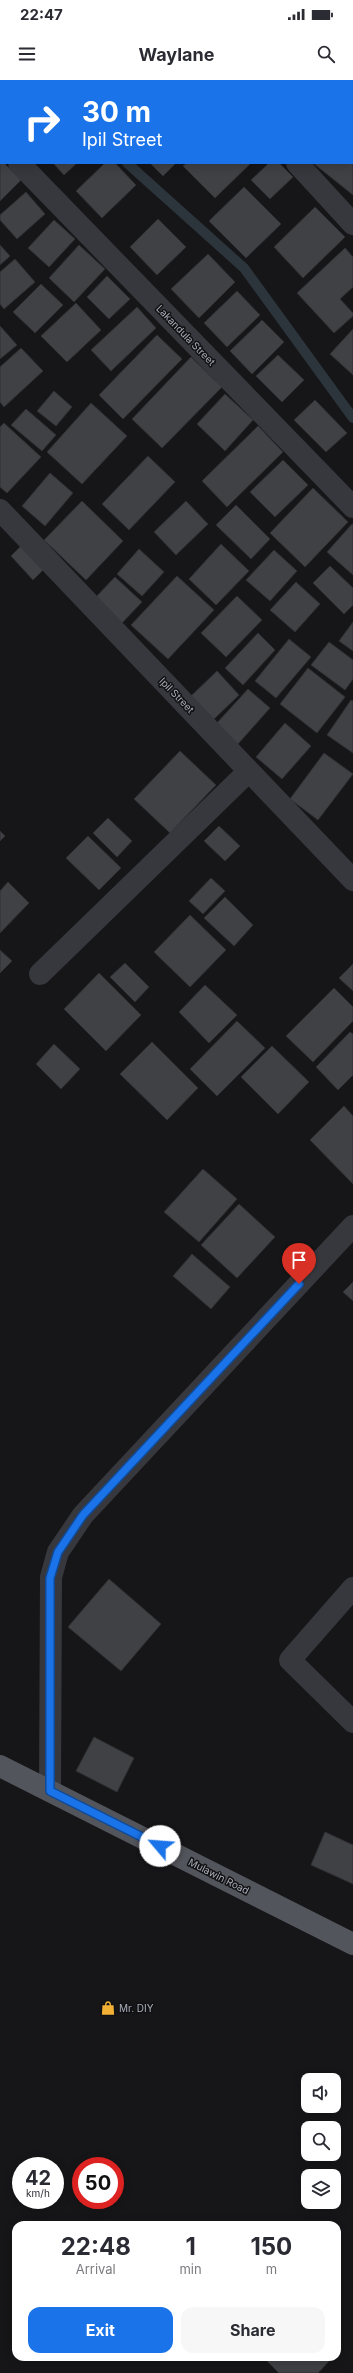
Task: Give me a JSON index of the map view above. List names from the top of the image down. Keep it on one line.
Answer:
{"streets":{"main road":["Mulawin Road"],"street":["Lakandula Street","Ipil Street"]},"places":{"shop":["Mr. DIY"]},"page":{"status":"22:47","header":"Waylane","turn":["30 m","Ipil Street"],"speed":"42 km/h","limit":"50","eta":["22:48","Arrival","1","min","150","m"],"buttons":["Exit","Share"]}}
